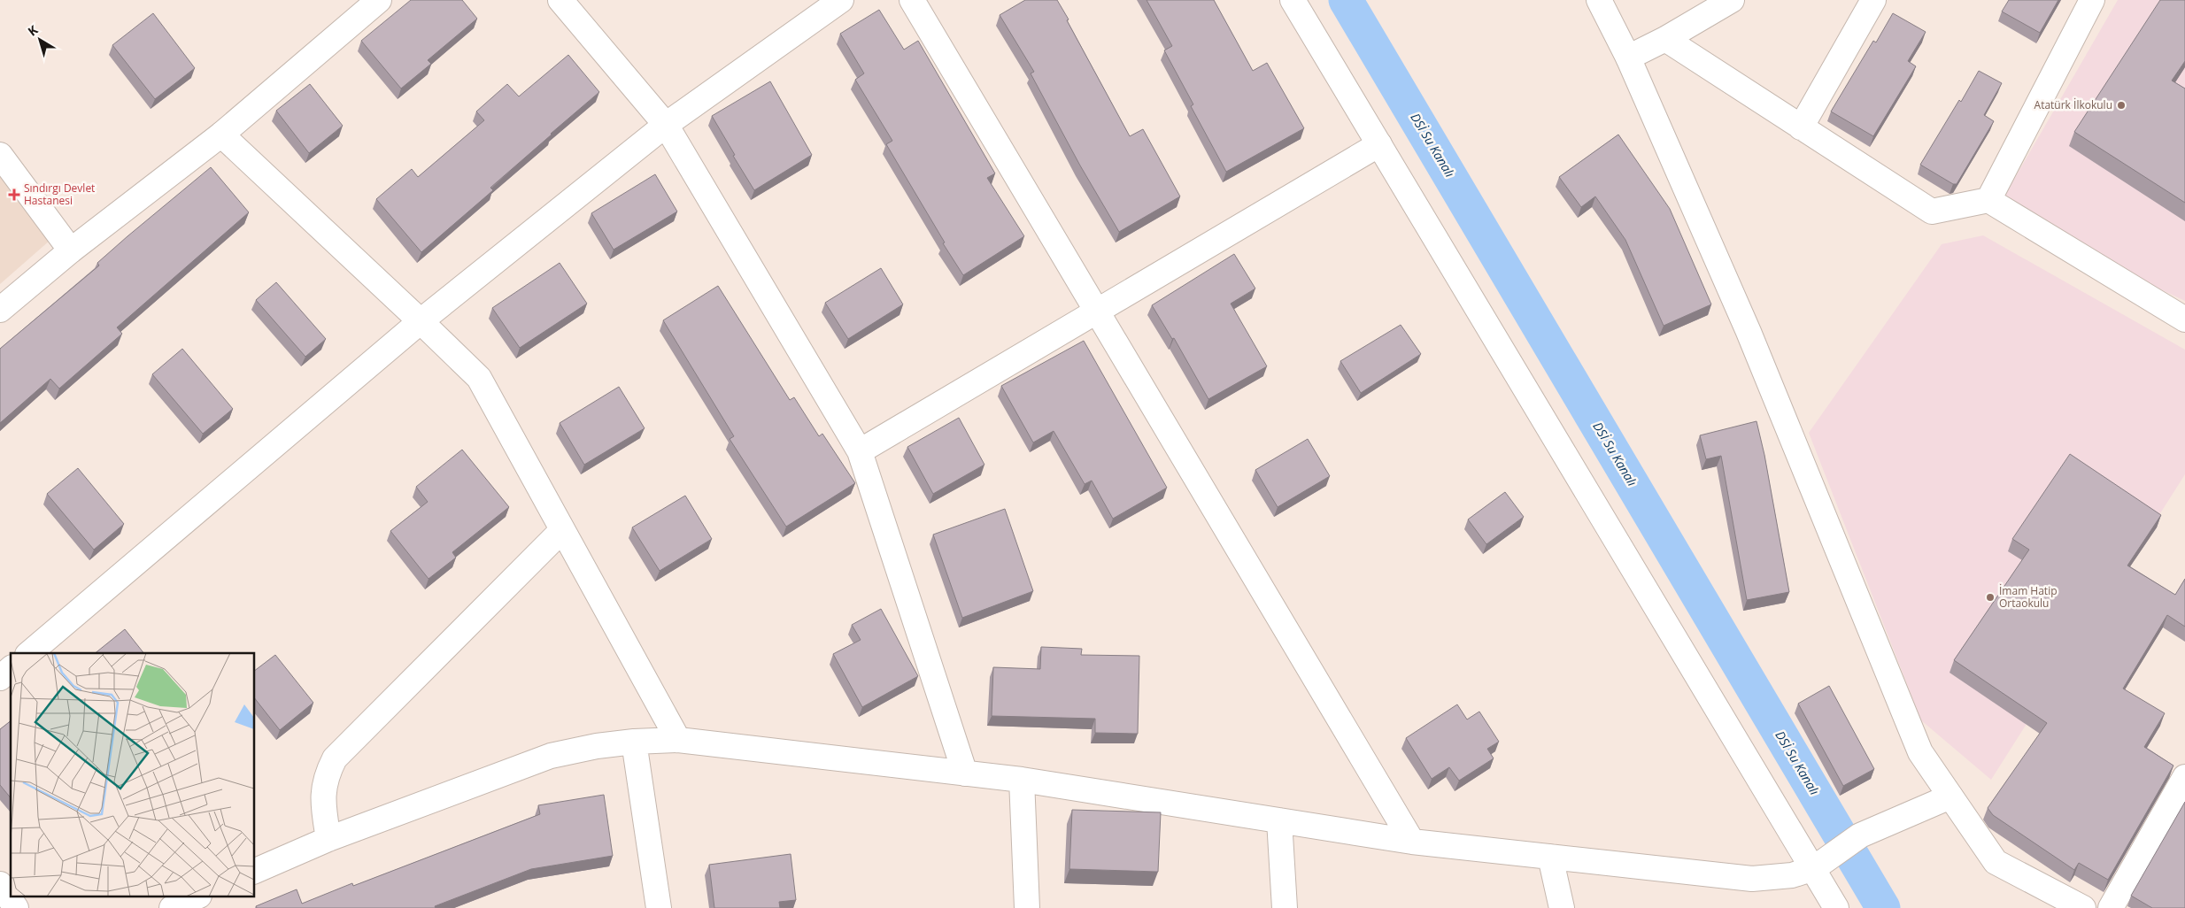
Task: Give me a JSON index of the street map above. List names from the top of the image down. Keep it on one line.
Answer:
{"water":["DSİ Su Kanalı"],"places":{"other":["Atatürk İlkokulu","İmam Hatip Ortaokulu"],"health":["Sındırgı Devlet Hastanesi"]},"north":"top left"}
